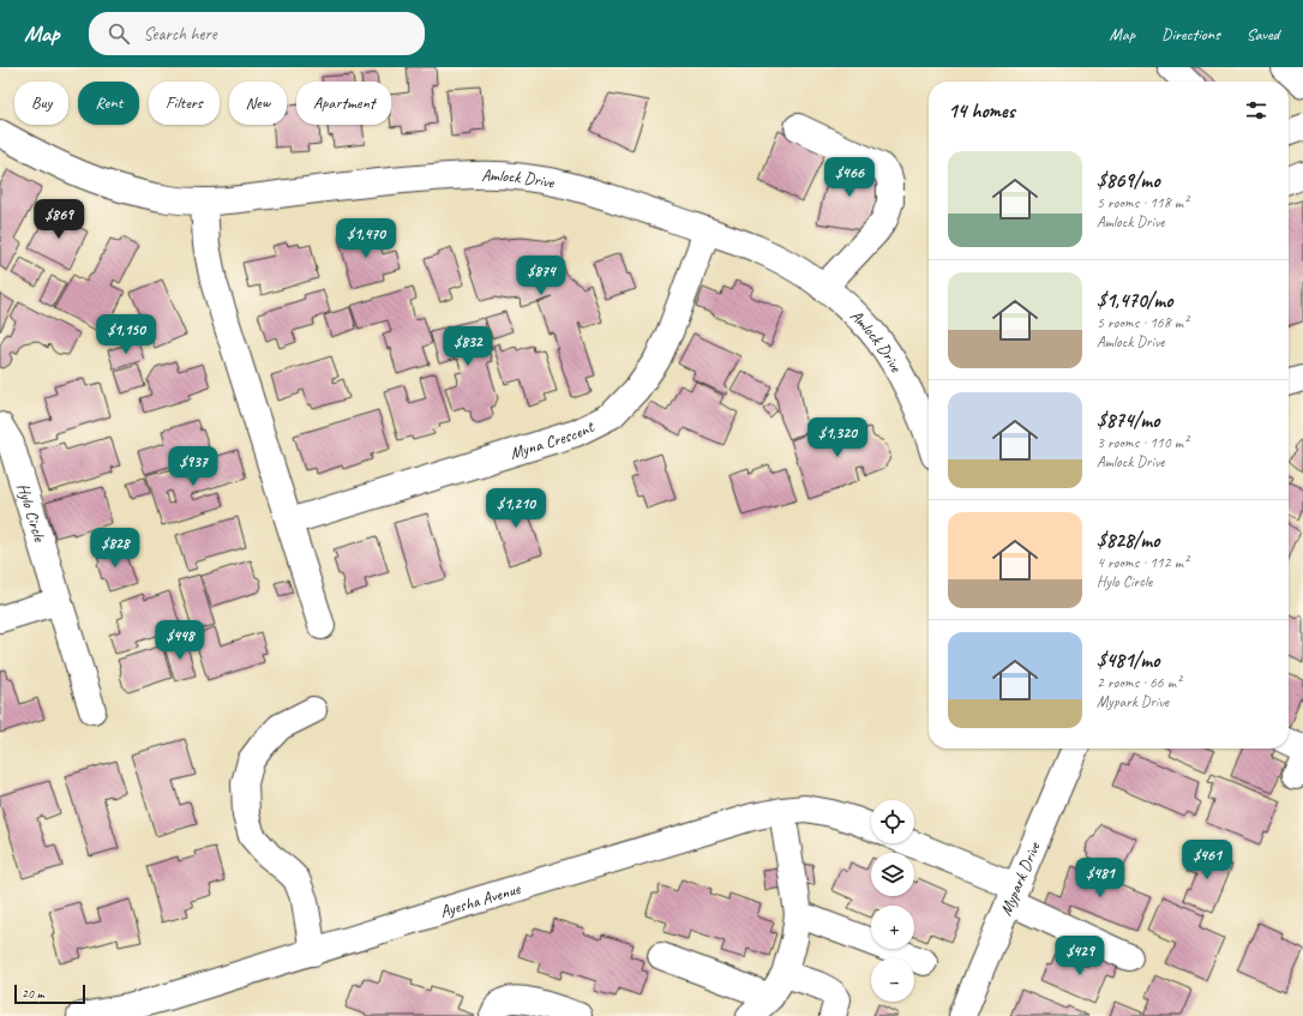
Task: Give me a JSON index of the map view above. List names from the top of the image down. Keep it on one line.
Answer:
{"streets":{"street":["Amlock Drive","Myna Crescent","Hylo Circle","Mypark Drive","Ayesha Avenue"]},"crossings":[["Amlock Drive","Myna Crescent"]],"scale_bar":"20 m","page":{"header":"Map","search":"Search here","nav":["Map","Directions","Saved"],"chip":["Buy","Rent","Filters","New","Apartment"],"heading":"14 homes","list":[{"name":"$869/mo","note":"5 rooms · 118 m² · Amlock Drive"},{"name":"$1,470/mo","note":"5 rooms · 168 m² · Amlock Drive"},{"name":"$874/mo","note":"3 rooms · 110 m² · Amlock Drive"},{"name":"$828/mo","note":"4 rooms · 112 m² · Hylo Circle"},{"name":"$481/mo","note":"2 rooms · 66 m² · Mypark Drive"}],"price":["$466","$869","$1,470","$874","$1,150","$832","$1,320","$937","$1,210","$828","$448","$461","$481","$429"],"map_buttons":["+","−"],"scale":"20 m"}}
